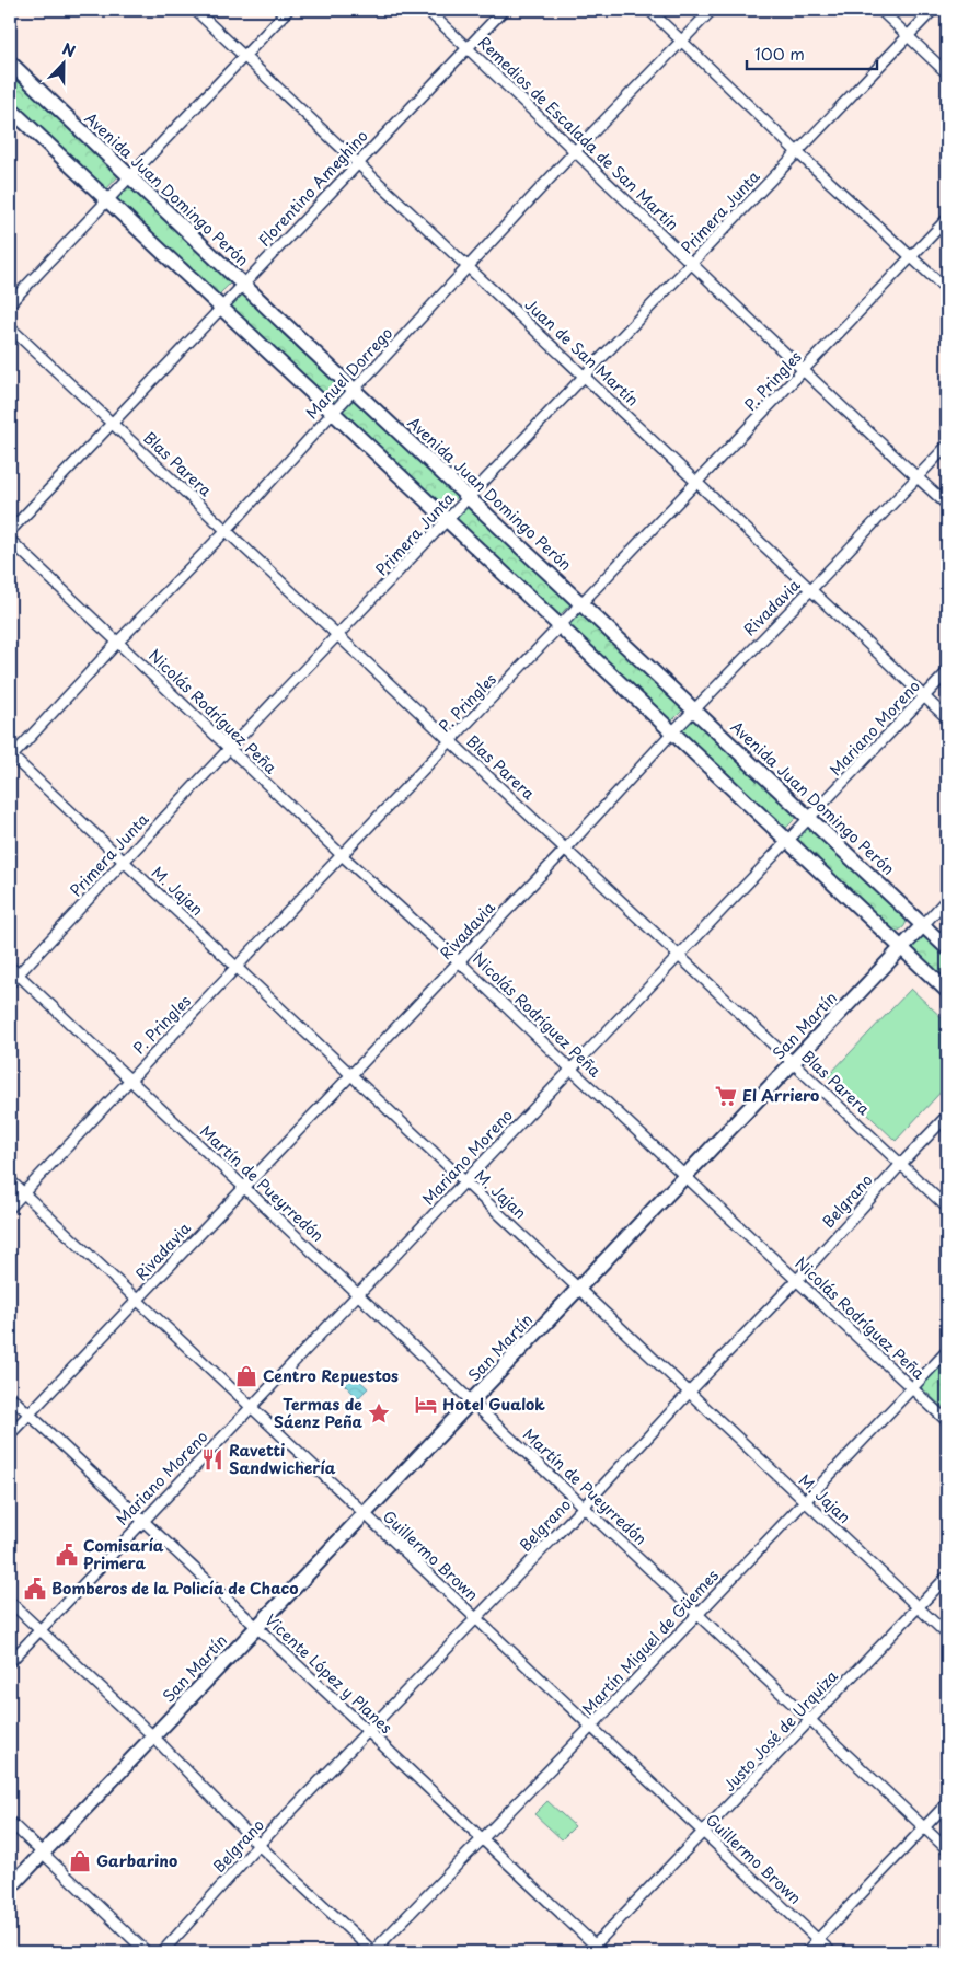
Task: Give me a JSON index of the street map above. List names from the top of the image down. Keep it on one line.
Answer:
{"streets":{"main road":["Avenida Juan Domingo Perón","San Martín"],"street":["Remedios de Escalada de San Martín","Florentino Ameghino","Primera Junta","Juan de San Martín","Manuel Dorrego","P. Pringles","Blas Parera","Rivadavia","Nicolás Rodríguez Peña","Mariano Moreno","M. Jajan","Martín de Pueyrredón","Belgrano","Guillermo Brown","Martín Miguel de Güemes","Vicente López y Planes","Justo José de Urquiza"]},"crossings":[["Remedios de Escalada de San Martín","Florentino Ameghino"],["Remedios de Escalada de San Martín","Primera Junta"],["Remedios de Escalada de San Martín","Manuel Dorrego"],["Remedios de Escalada de San Martín","P. Pringles"],["Remedios de Escalada de San Martín","Rivadavia"],["Florentino Ameghino","Avenida Juan Domingo Perón"],["Florentino Ameghino","Juan de San Martín"],["Florentino Ameghino","Blas Parera"],["Avenida Juan Domingo Perón","Primera Junta"],["Avenida Juan Domingo Perón","Manuel Dorrego"],["Avenida Juan Domingo Perón","P. Pringles"],["Avenida Juan Domingo Perón","Rivadavia"],["Avenida Juan Domingo Perón","Mariano Moreno"],["Avenida Juan Domingo Perón","San Martín"],["Primera Junta","Juan de San Martín"],["Primera Junta","Blas Parera"],["Primera Junta","Nicolás Rodríguez Peña"],["Primera Junta","M. Jajan"],["Primera Junta","Martín de Pueyrredón"],["Juan de San Martín","Manuel Dorrego"],["Juan de San Martín","P. Pringles"],["Juan de San Martín","Rivadavia"],["Juan de San Martín","Mariano Moreno"],["Manuel Dorrego","Blas Parera"],["Manuel Dorrego","Nicolás Rodríguez Peña"],["Manuel Dorrego","M. Jajan"],["P. Pringles","Blas Parera"],["P. Pringles","Nicolás Rodríguez Peña"],["P. Pringles","M. Jajan"],["P. Pringles","Martín de Pueyrredón"],["P. Pringles","Guillermo Brown"],["Blas Parera","Rivadavia"],["Blas Parera","Mariano Moreno"],["Blas Parera","San Martín"],["Blas Parera","Belgrano"],["Rivadavia","Nicolás Rodríguez Peña"],["Rivadavia","M. Jajan"],["Rivadavia","Martín de Pueyrredón"],["Rivadavia","Guillermo Brown"],["Rivadavia","Vicente López y Planes"],["Nicolás Rodríguez Peña","Mariano Moreno"],["Nicolás Rodríguez Peña","San Martín"],["Nicolás Rodríguez Peña","Belgrano"],["Nicolás Rodríguez Peña","Martín Miguel de Güemes"],["Mariano Moreno","M. Jajan"],["Mariano Moreno","Martín de Pueyrredón"],["Mariano Moreno","Guillermo Brown"],["Mariano Moreno","Vicente López y Planes"],["M. Jajan","San Martín"],["M. Jajan","Belgrano"],["M. Jajan","Martín Miguel de Güemes"],["M. Jajan","Justo José de Urquiza"],["San Martín","Martín de Pueyrredón"],["San Martín","Guillermo Brown"],["San Martín","Vicente López y Planes"],["Martín de Pueyrredón","Belgrano"],["Martín de Pueyrredón","Martín Miguel de Güemes"],["Martín de Pueyrredón","Justo José de Urquiza"],["Belgrano","Guillermo Brown"],["Belgrano","Vicente López y Planes"],["Guillermo Brown","Martín Miguel de Güemes"],["Guillermo Brown","Justo José de Urquiza"],["Martín Miguel de Güemes","Vicente López y Planes"],["Vicente López y Planes","Justo José de Urquiza"]],"places":{"supermarket":["El Arriero"],"shop":["Centro Repuestos","Garbarino"],"hotel":["Hotel Gualok"],"place":["Termas de Sáenz Peña"],"restaurant":["Ravetti Sandwichería"],"public building":["Comisaría Primera","Bomberos de la Policía de Chaco"]},"scale_bar":"100 m","north":"top"}
